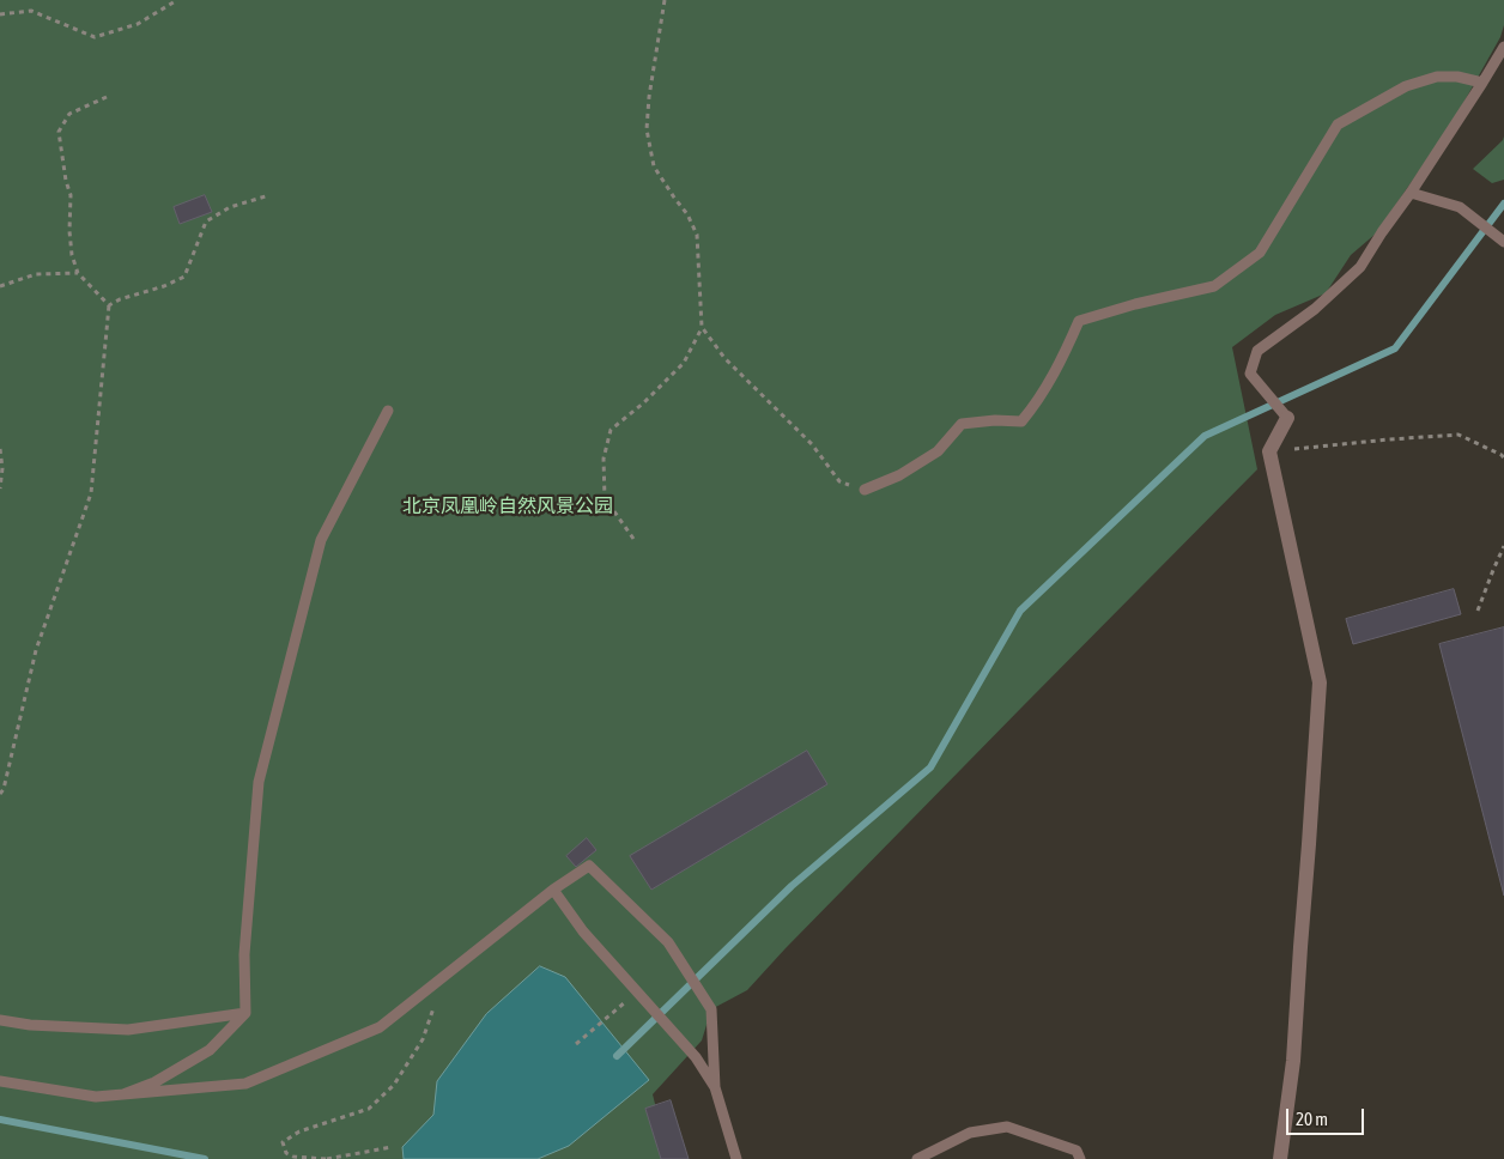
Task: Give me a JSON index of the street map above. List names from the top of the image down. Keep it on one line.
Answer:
{"parks":["北京凤凰岭自然风景公园"],"scale_bar":"20 m"}
